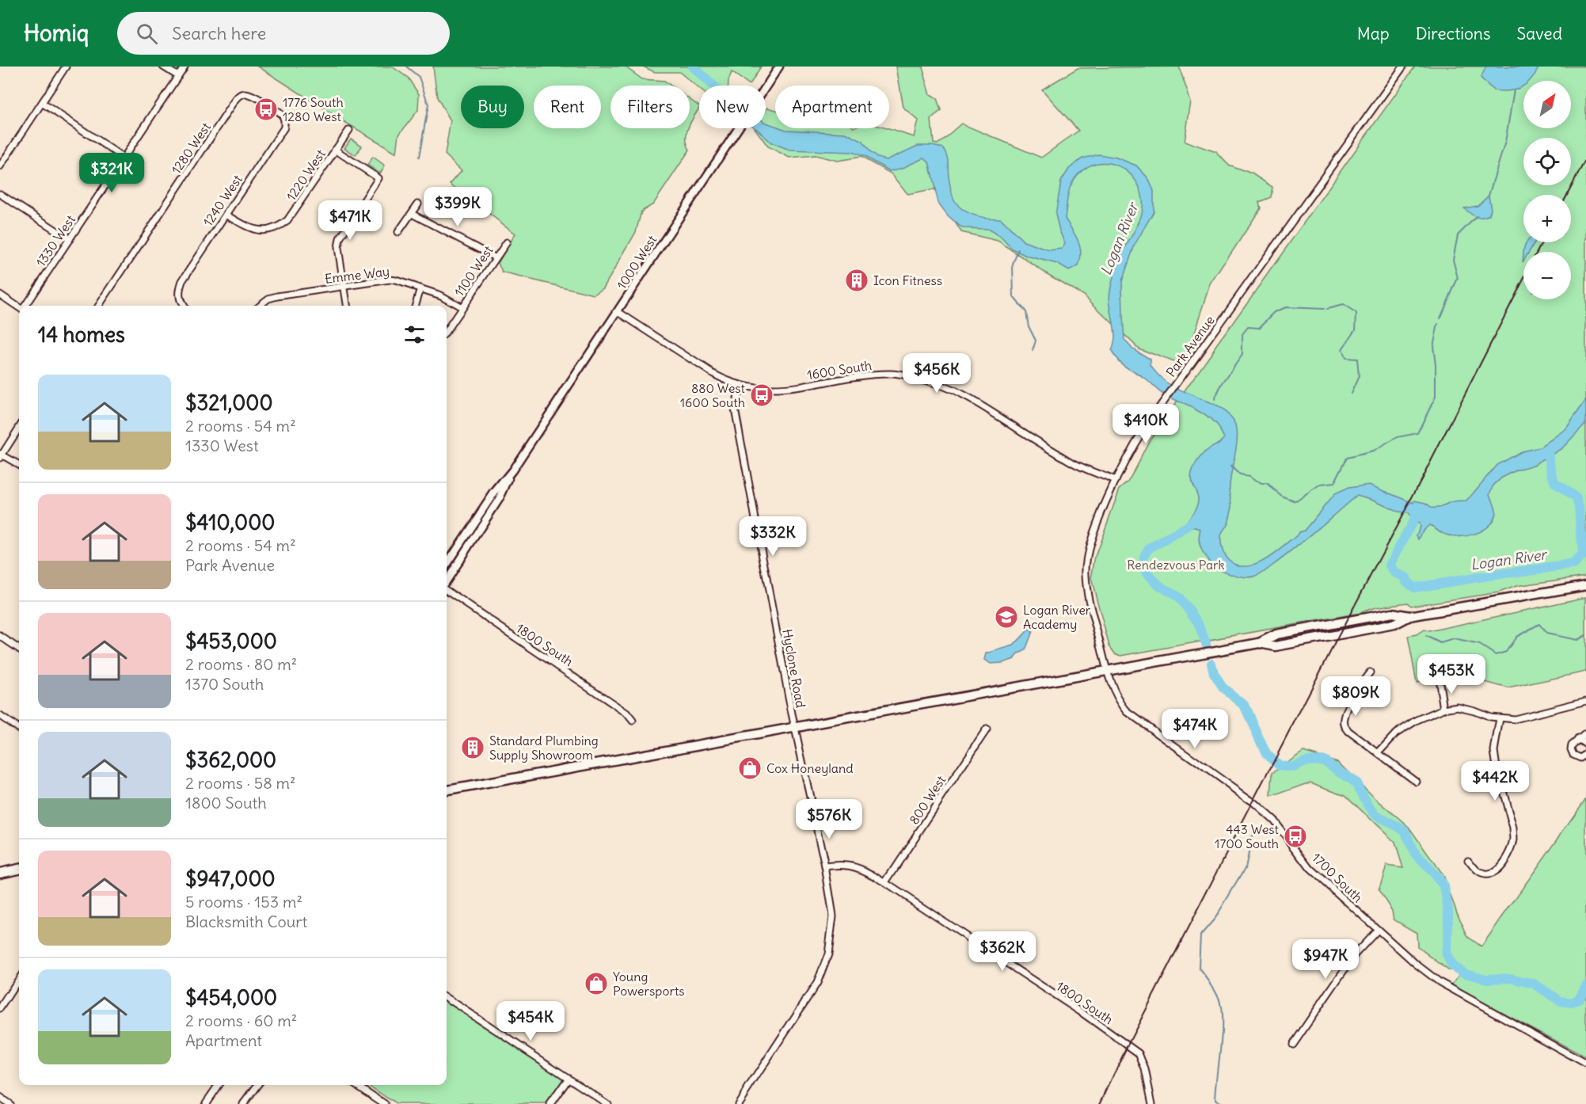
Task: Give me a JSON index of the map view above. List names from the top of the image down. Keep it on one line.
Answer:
{"streets":{"main road":["1000 West"],"street":["1280 West","1220 West","1240 West","1330 West","1100 West","Emme Way","Park Avenue","1600 South","1800 South","Hyclone Road","800 West","1700 South"]},"crossings":[["1280 West","1240 West"],["1220 West","1240 West"],["1000 West","1600 South"],["1100 West","Emme Way"],["Park Avenue","1600 South"],["Park Avenue","1700 South"],["1600 South","Hyclone Road"],["1800 South","Hyclone Road"],["1800 South","800 West"]],"water":["Logan River"],"parks":["Rendezvous Park"],"places":{"bus stop":["1776 South 1280 West","880 West 1600 South","443 West 1700 South"],"building":["Icon Fitness","Standard Plumbing Supply Showroom"],"school or university":["Logan River Academy"],"shop":["Cox Honeyland","Young Powersports"]},"north":"top right","page":{"header":"Homiq","search":"Search here","nav":["Map","Directions","Saved"],"map_buttons":["+","−"],"chip":["Buy","Rent","Filters","New","Apartment"],"price":["$321K","$399K","$471K","$456K","$410K","$332K","$453K","$809K","$474K","$442K","$576K","$362K","$947K","$454K"],"heading":"14 homes","list":[{"name":"$321,000","note":"2 rooms · 54 m² · 1330 West"},{"name":"$410,000","note":"2 rooms · 54 m² · Park Avenue"},{"name":"$453,000","note":"2 rooms · 80 m² · 1370 South"},{"name":"$362,000","note":"2 rooms · 58 m² · 1800 South"},{"name":"$947,000","note":"5 rooms · 153 m² · Blacksmith Court"},{"name":"$454,000","note":"2 rooms · 60 m² · Apartment"}]}}
